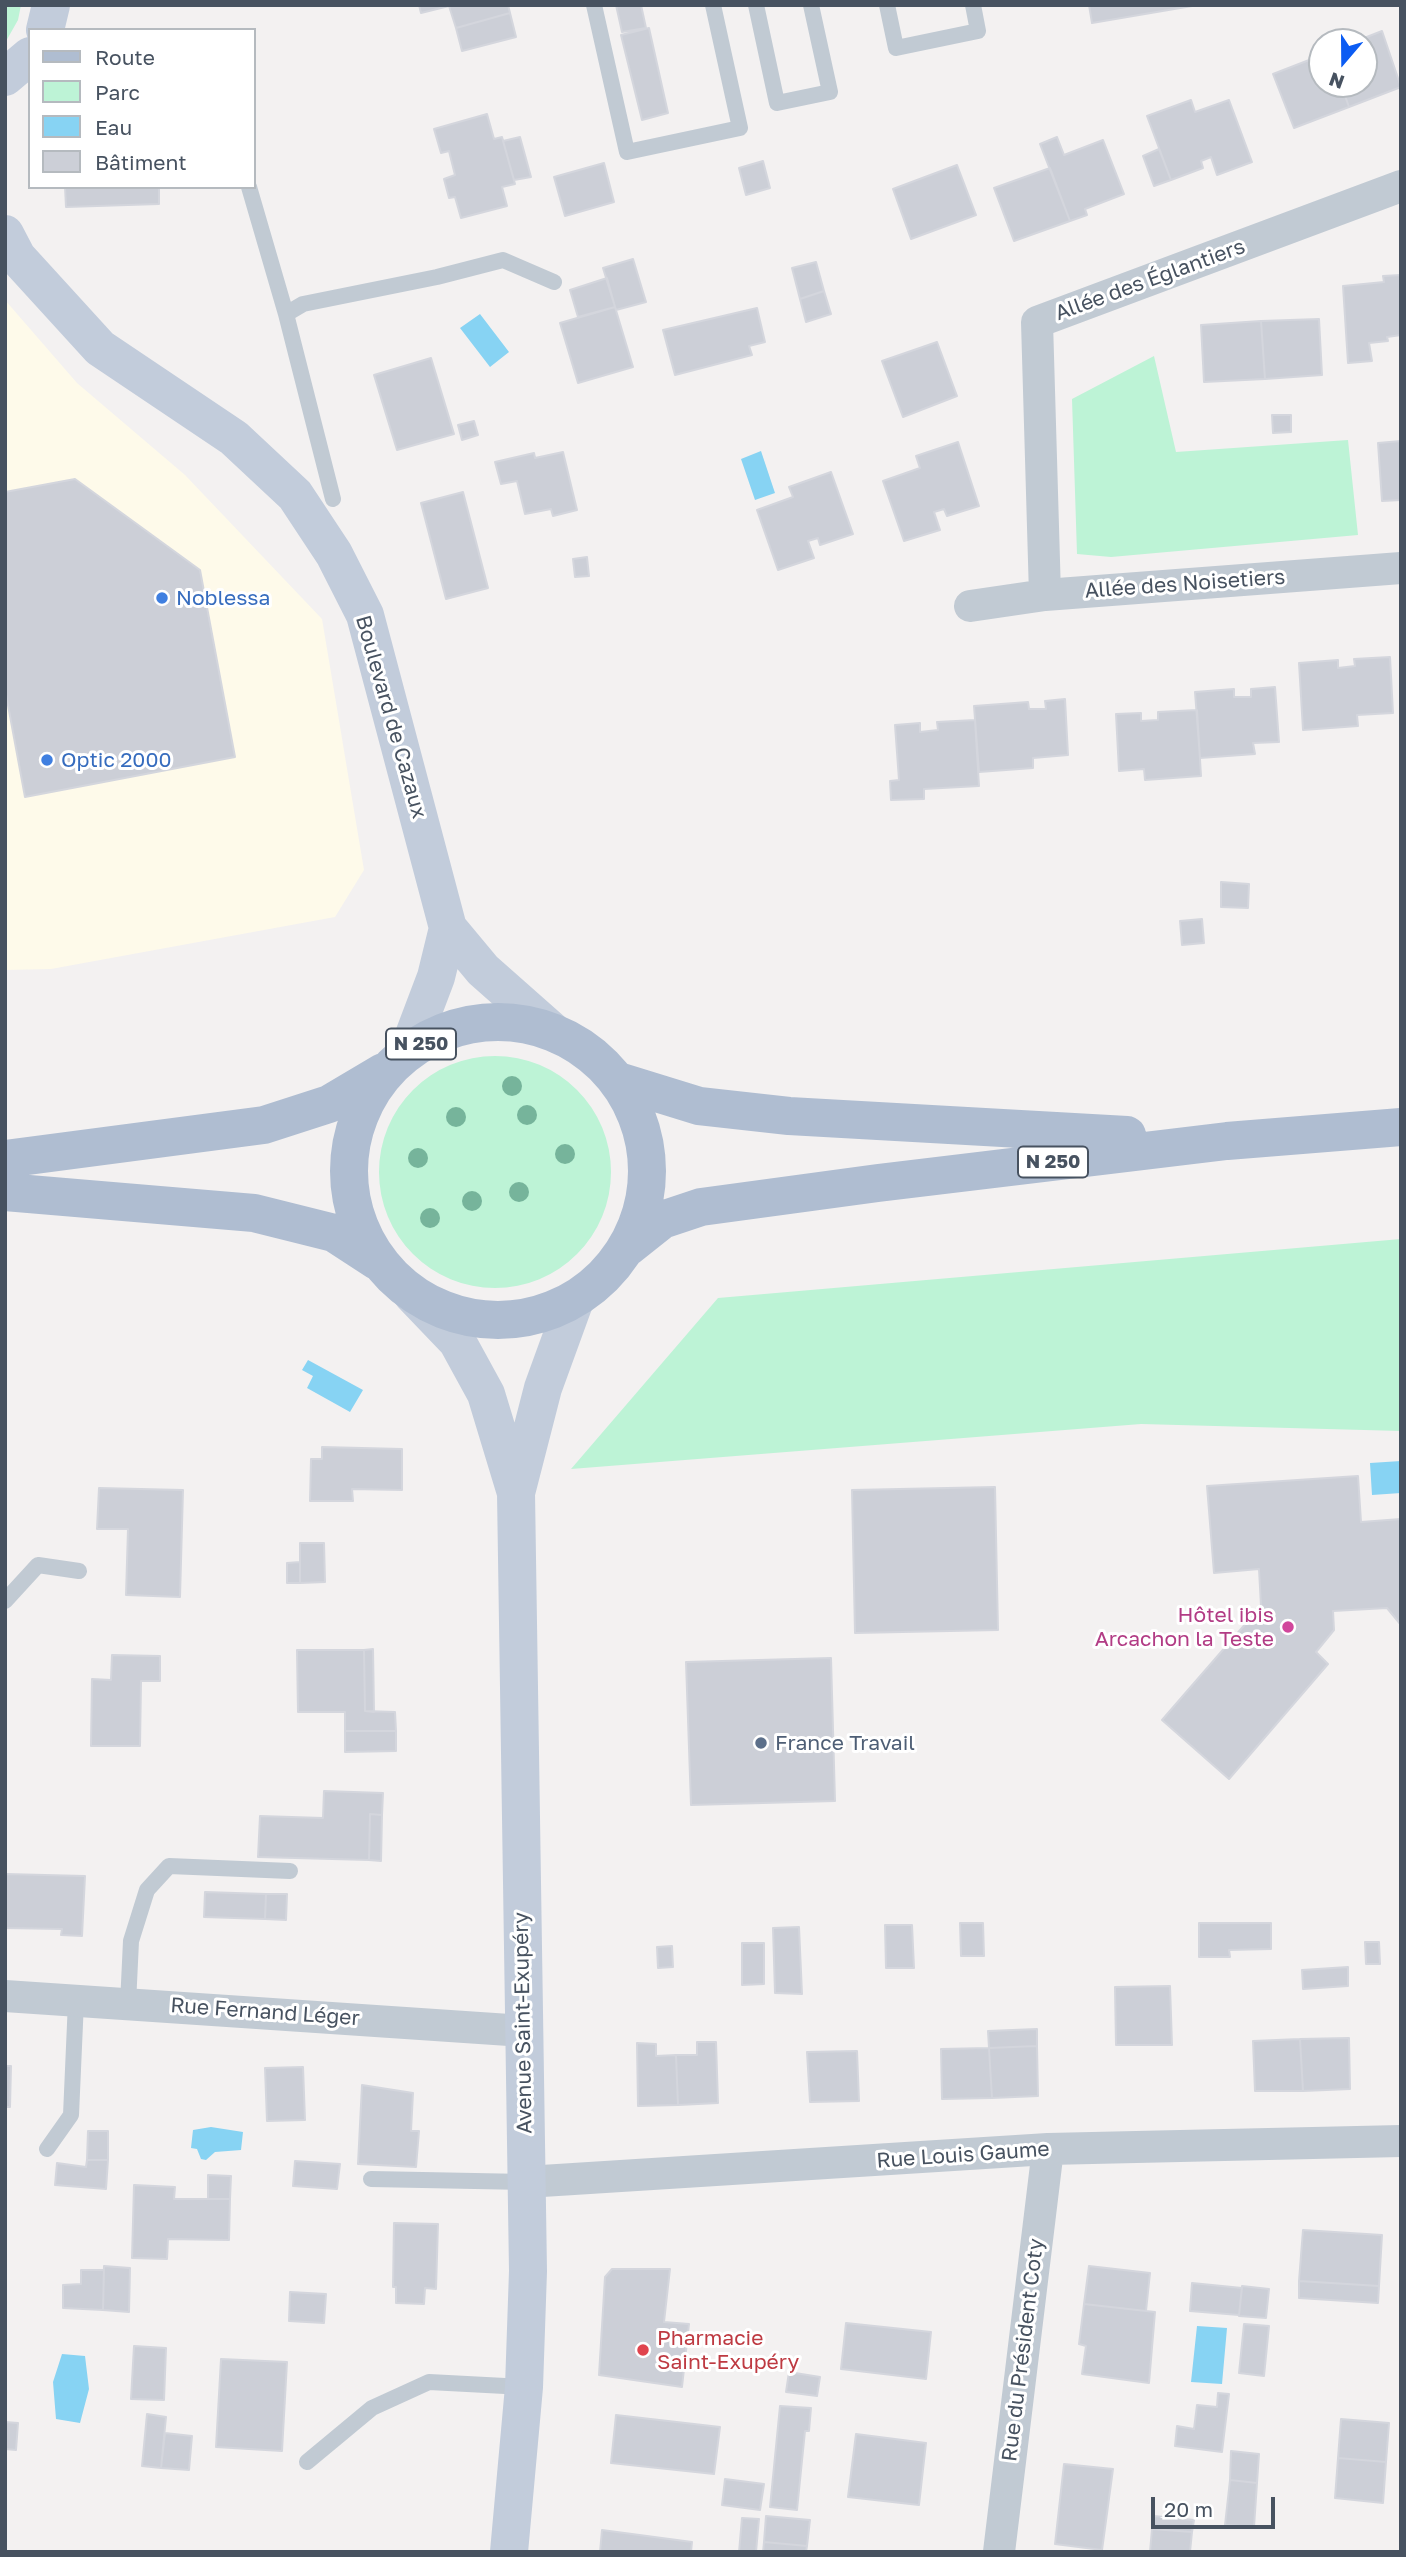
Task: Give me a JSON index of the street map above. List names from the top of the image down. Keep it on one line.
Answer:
{"streets":{"main road":["Boulevard de Cazaux","N 250","Avenue Saint-Exupéry"],"street":["Allée des Églantiers","Allée des Noisetiers","Rue Fernand Léger","Rue Louis Gaume","Rue du Président Coty"]},"crossings":[["Allée des Églantiers","Allée des Noisetiers"],["Boulevard de Cazaux","N 250"],["N 250","Avenue Saint-Exupéry"],["Rue Fernand Léger","Avenue Saint-Exupéry"],["Avenue Saint-Exupéry","Rue Louis Gaume"],["Rue Louis Gaume","Rue du Président Coty"]],"places":["Noblessa","Optic 2000","Hôtel ibis Arcachon la Teste","France Travail","Pharmacie Saint-Exupéry"],"legend":["Route","Parc","Eau","Bâtiment"],"scale_bar":"20 m","north":"bottom"}
